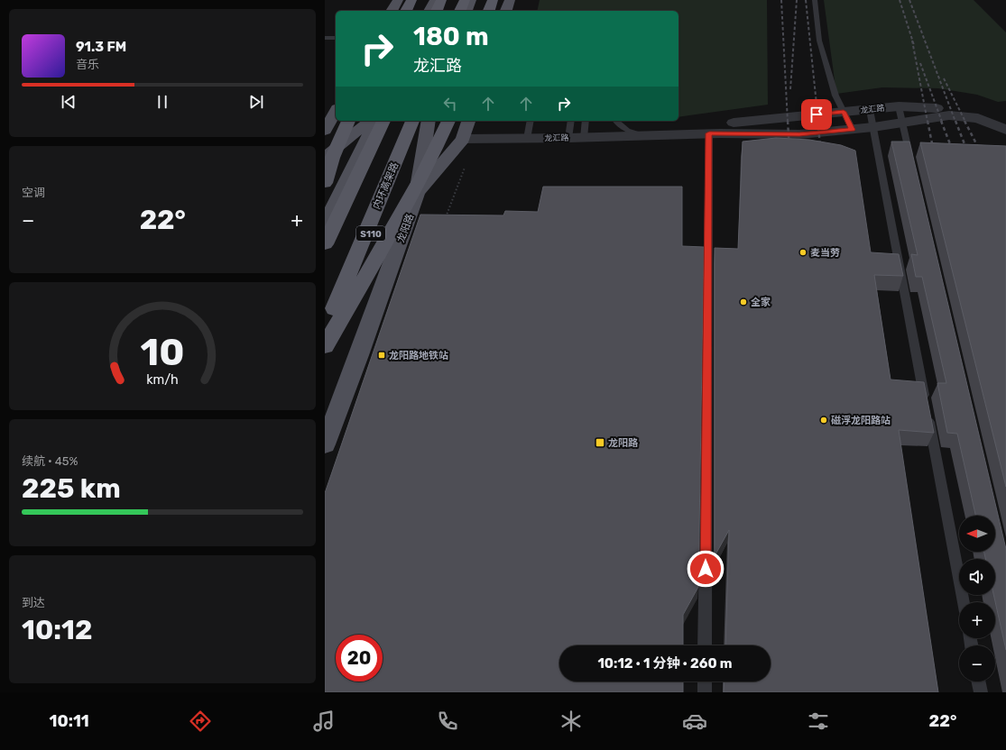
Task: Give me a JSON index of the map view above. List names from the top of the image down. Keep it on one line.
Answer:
{"streets":{"highway":["内环高架路"],"main road":["龙阳路","S110"],"street":["龙汇路"]},"crossings":[["龙汇路","龙阳路"]],"places":{"other":["麦当劳","全家","磁浮龙阳路站"],"transit":["龙阳路地铁站","龙阳路"]},"north":"left","page":{"turn":["180 m","龙汇路"],"song":["91.3 FM","音乐"],"tile":["空调",["续航 · 45%","225 km"],["到达","10:12"]],"heat":["−","22°","+"],"map_buttons":["+","−"],"limit":"20","trip":"10:12 · 1 分钟 · 260 m","tabs":["10:11","22°"],"gauge":["10","km/h"]}}
